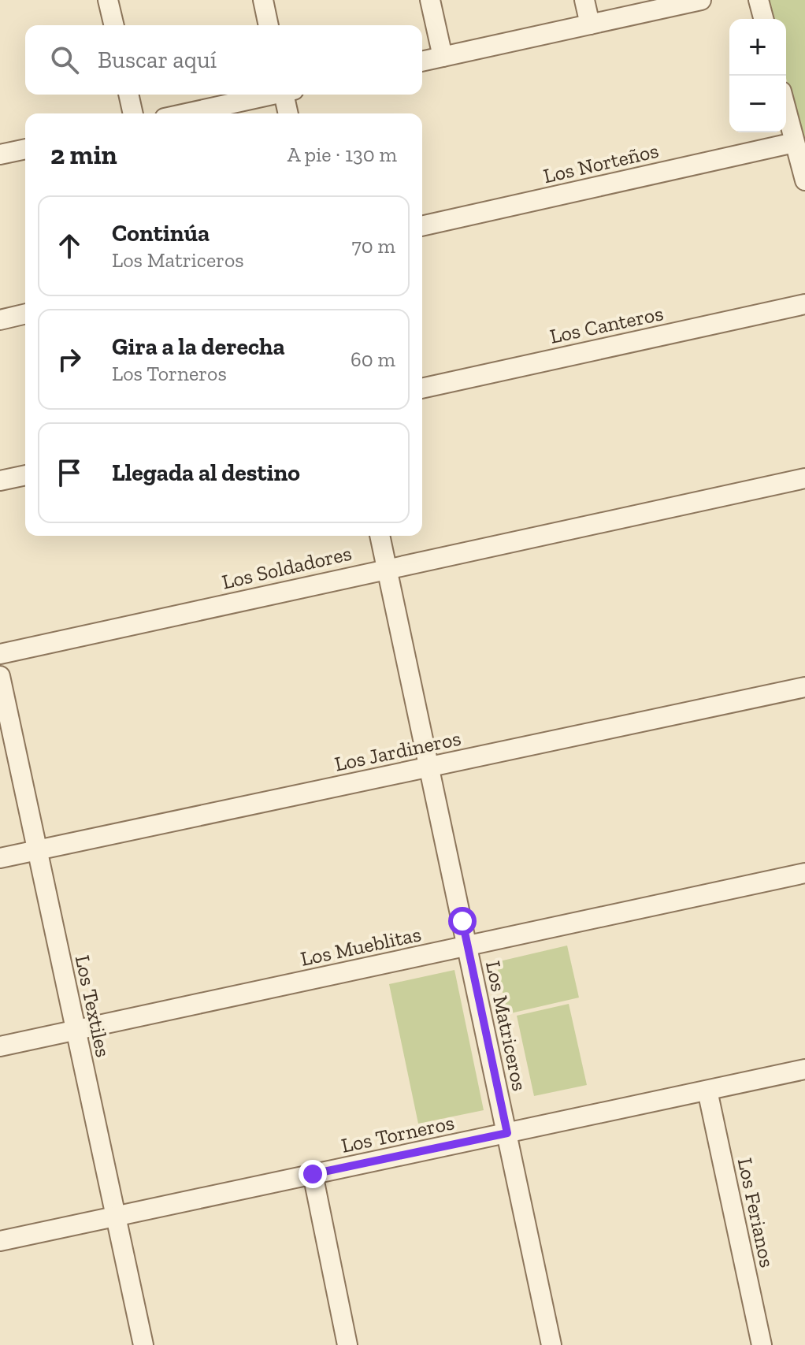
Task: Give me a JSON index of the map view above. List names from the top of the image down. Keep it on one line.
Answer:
{"streets":{"street":["Los Norteños","Los Canteros","Los Soldadores","Los Jardineros","Los Mueblitas","Los Textiles","Los Matriceros","Los Torneros","Los Ferianos"]},"crossings":[["Los Soldadores","Los Matriceros"],["Los Jardineros","Los Textiles"],["Los Jardineros","Los Matriceros"],["Los Mueblitas","Los Textiles"],["Los Mueblitas","Los Matriceros"],["Los Textiles","Los Torneros"],["Los Matriceros","Los Torneros"],["Los Torneros","Los Ferianos"]],"page":{"map_buttons":["+","−"],"search":"Buscar aquí","heading":["2 min","A pie · 130 m"],"list":[["Continúa","Los Matriceros","70 m"],["Gira a la derecha","Los Torneros","60 m"],"Llegada al destino"]}}
